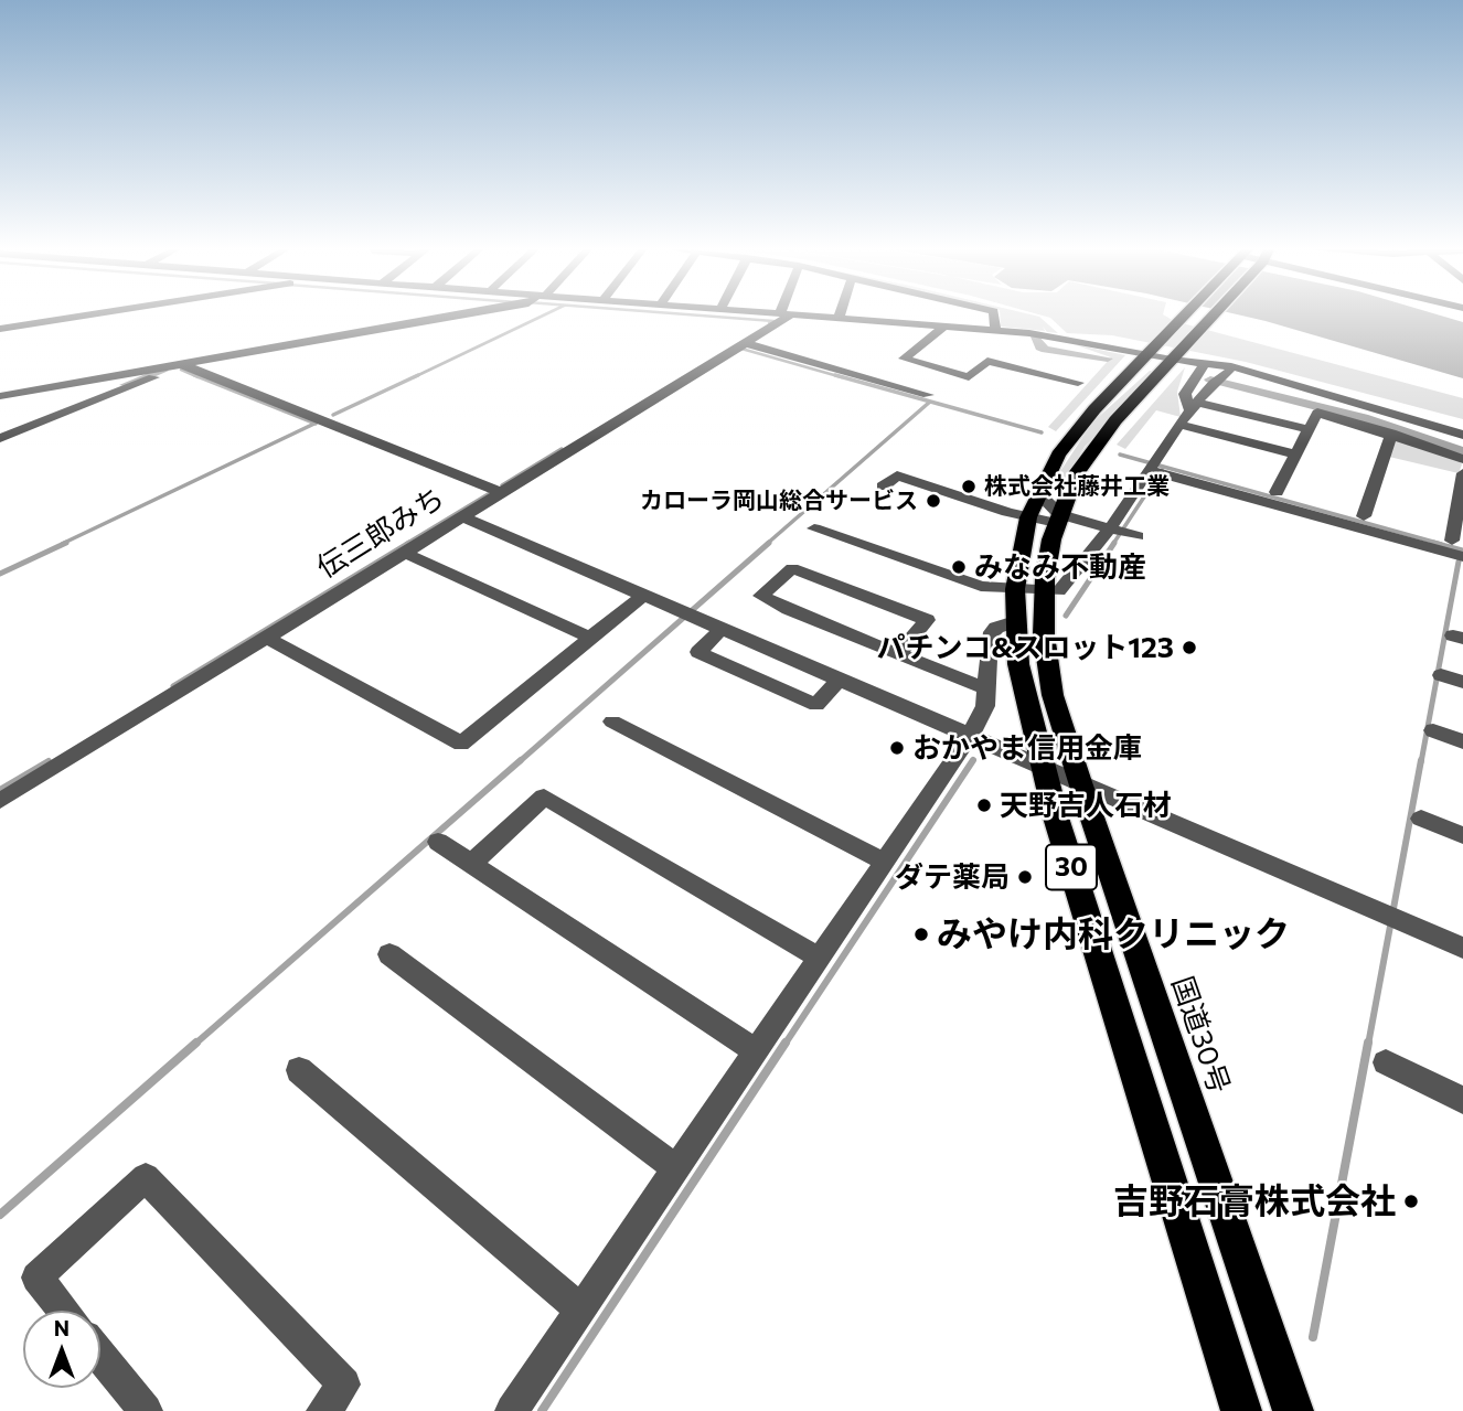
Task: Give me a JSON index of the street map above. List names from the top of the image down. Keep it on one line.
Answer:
{"streets":{"highway":["30","国道30号"],"street":["伝三郎みち"]},"places":["株式会社藤井工業","カローラ岡山総合サービス","みなみ不動産","パチンコ&スロット123","おかやま信用金庫","天野吉人石材","ダテ薬局","みやけ内科クリニック","吉野石膏株式会社"],"north":"top"}
